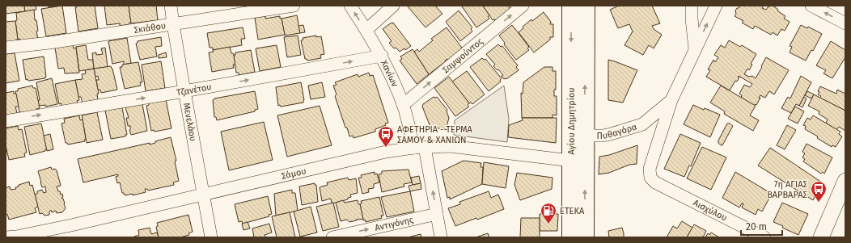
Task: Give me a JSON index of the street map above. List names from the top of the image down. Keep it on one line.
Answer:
{"streets":{"main road":["Αγίου Δημητρίου"],"street":["Σκιάθου","Σαμψούντος","Χανίων","Τζανέτου","Μενελάου","Πυθαγόρα","Σάμου","Αισχύλου","Αντιγόνης"]},"crossings":[["Σκιάθου","Μενελάου"],["Σαμψούντος","Χανίων"],["Χανίων","Τζανέτου"],["Χανίων","Σάμου"],["Χανίων","Αντιγόνης"],["Τζανέτου","Μενελάου"],["Αγίου Δημητρίου","Πυθαγόρα"],["Αγίου Δημητρίου","Σάμου"],["Μενελάου","Σάμου"],["Πυθαγόρα","Αισχύλου"]],"one_way":["Σαμψούντος","Χανίων","Τζανέτου","Αντιγόνης"],"places":{"bus stop":["ΑΦΕΤΗΡΙΑ - ΤΕΡΜΑ ΣΑΜΟΥ & ΧΑΝΙΩΝ","7η ΑΓΙΑΣ ΒΑΡΒΑΡΑΣ"],"fuel station":["ΕΤΕΚΑ"]},"scale_bar":"20 m"}
